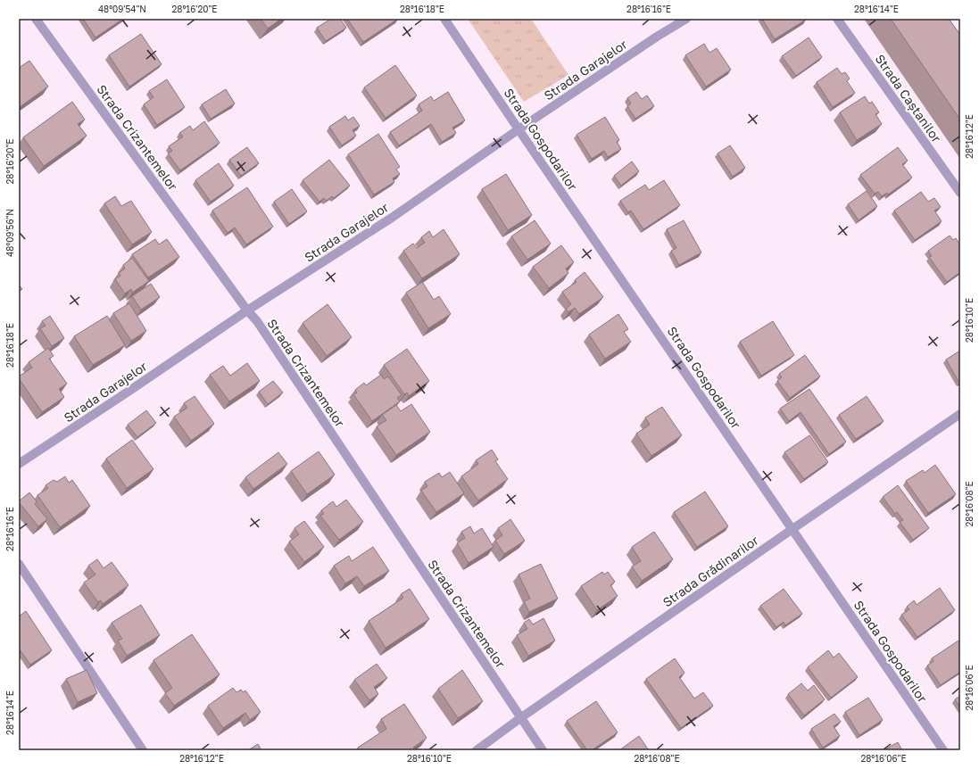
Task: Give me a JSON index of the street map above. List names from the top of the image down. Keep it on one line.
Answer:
{"streets":{"street":["Strada Garajelor","Strada Caștanilor","Strada Crizantemelor","Strada Gospodarilor","Strada Grădinarilor"]},"crossings":[["Strada Garajelor","Strada Crizantemelor"],["Strada Garajelor","Strada Gospodarilor"],["Strada Crizantemelor","Strada Grădinarilor"],["Strada Gospodarilor","Strada Grădinarilor"]],"coordinates":["48°09'54\"N","28°16'20\"E","28°16'18\"E","28°16'16\"E","28°16'14\"E","28°16'12\"E","48°09'56\"N","28°16'10\"E","28°16'08\"E","28°16'06\"E"]}
